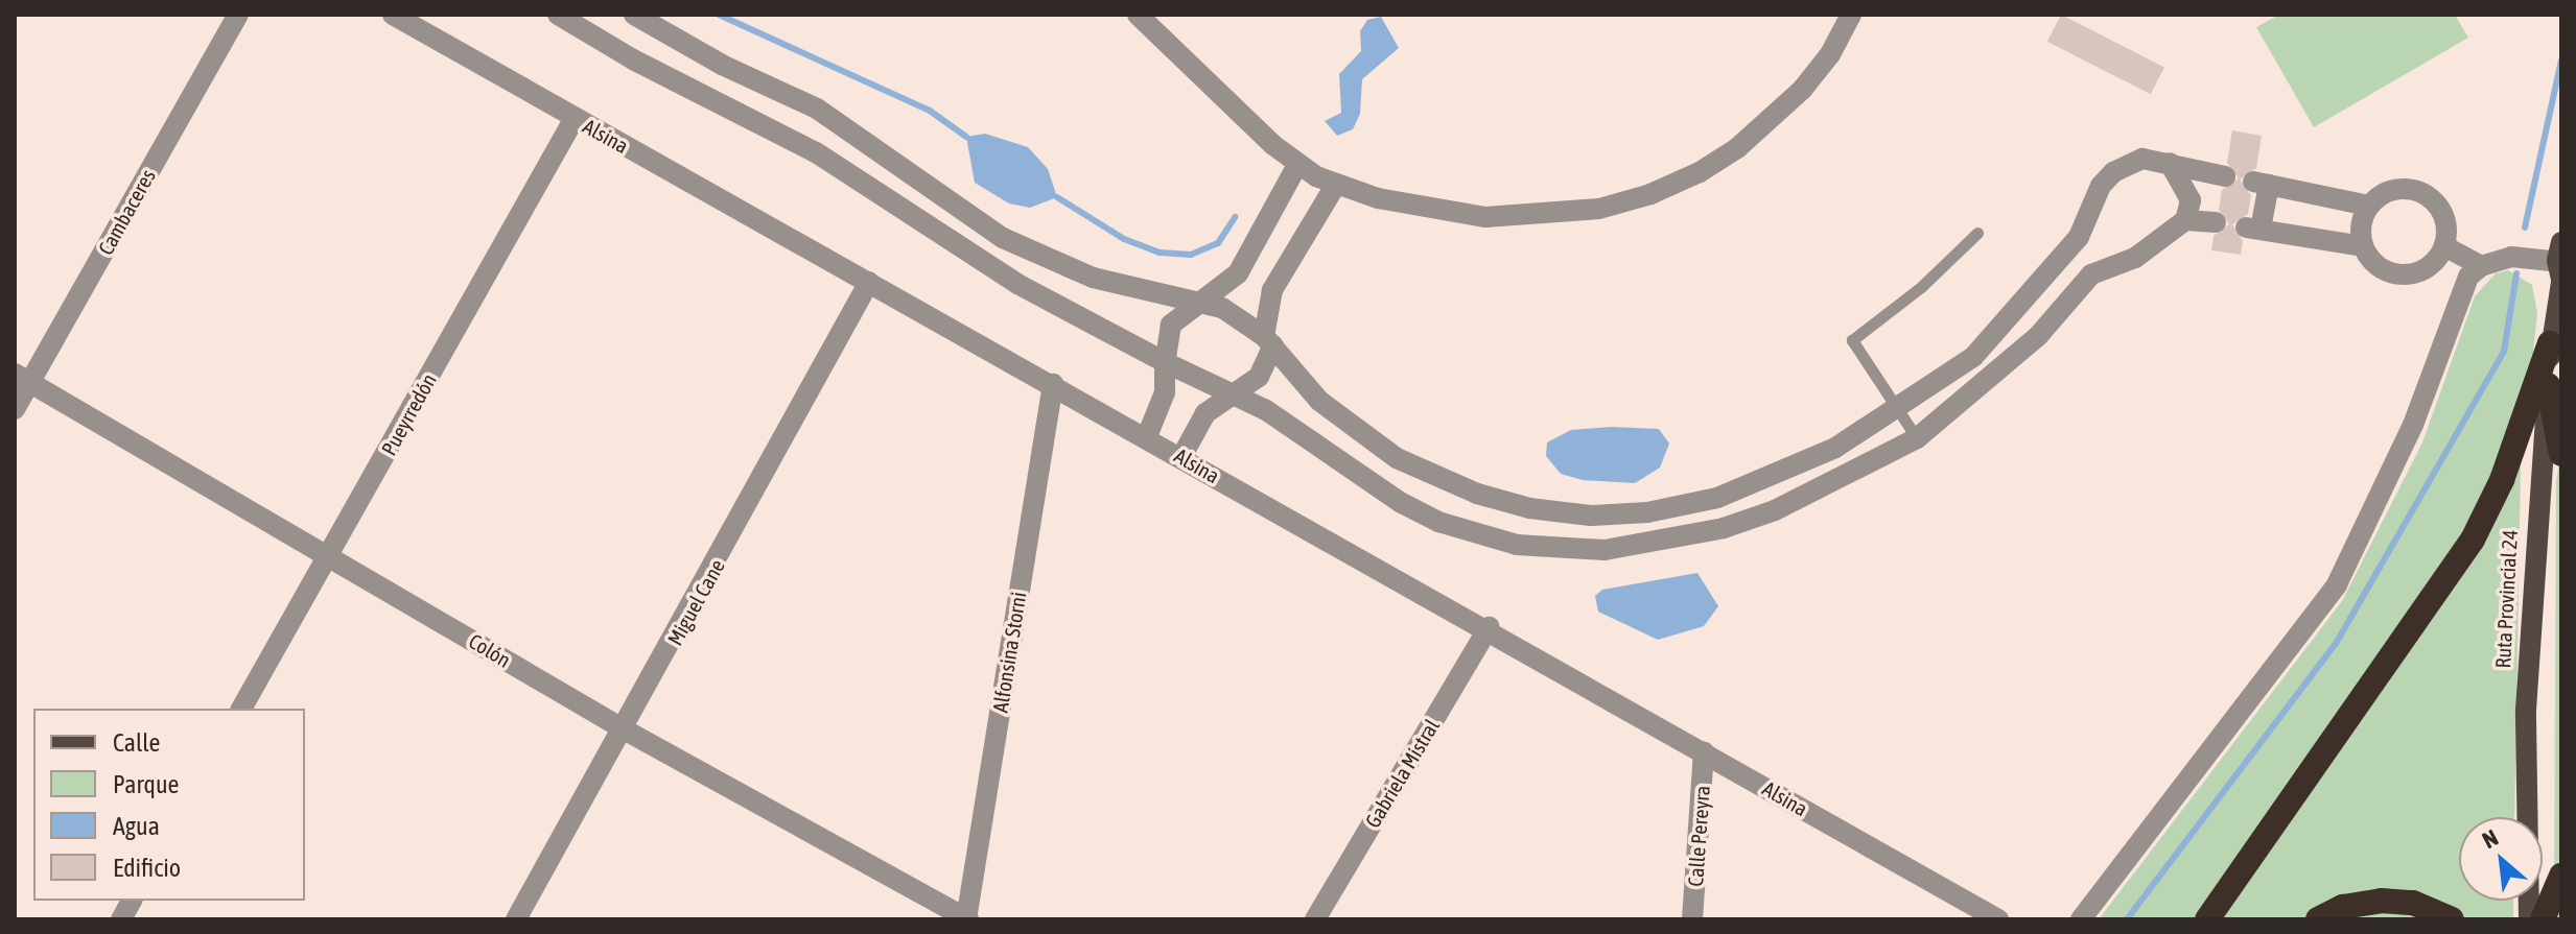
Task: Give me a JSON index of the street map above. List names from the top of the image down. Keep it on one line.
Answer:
{"streets":{"main road":["Ruta Provincial 24"],"street":["Alsina","Cambaceres","Pueyrredón","Miguel Cane","Colón","Alfonsina Storni","Gabriela Mistral","Calle Pereyra"]},"crossings":[["Alsina","Pueyrredón"],["Alsina","Miguel Cane"],["Alsina","Alfonsina Storni"],["Alsina","Gabriela Mistral"],["Alsina","Calle Pereyra"],["Cambaceres","Colón"],["Pueyrredón","Colón"],["Miguel Cane","Colón"],["Colón","Alfonsina Storni"]],"legend":["Calle","Parque","Agua","Edificio"],"north":"top left"}
